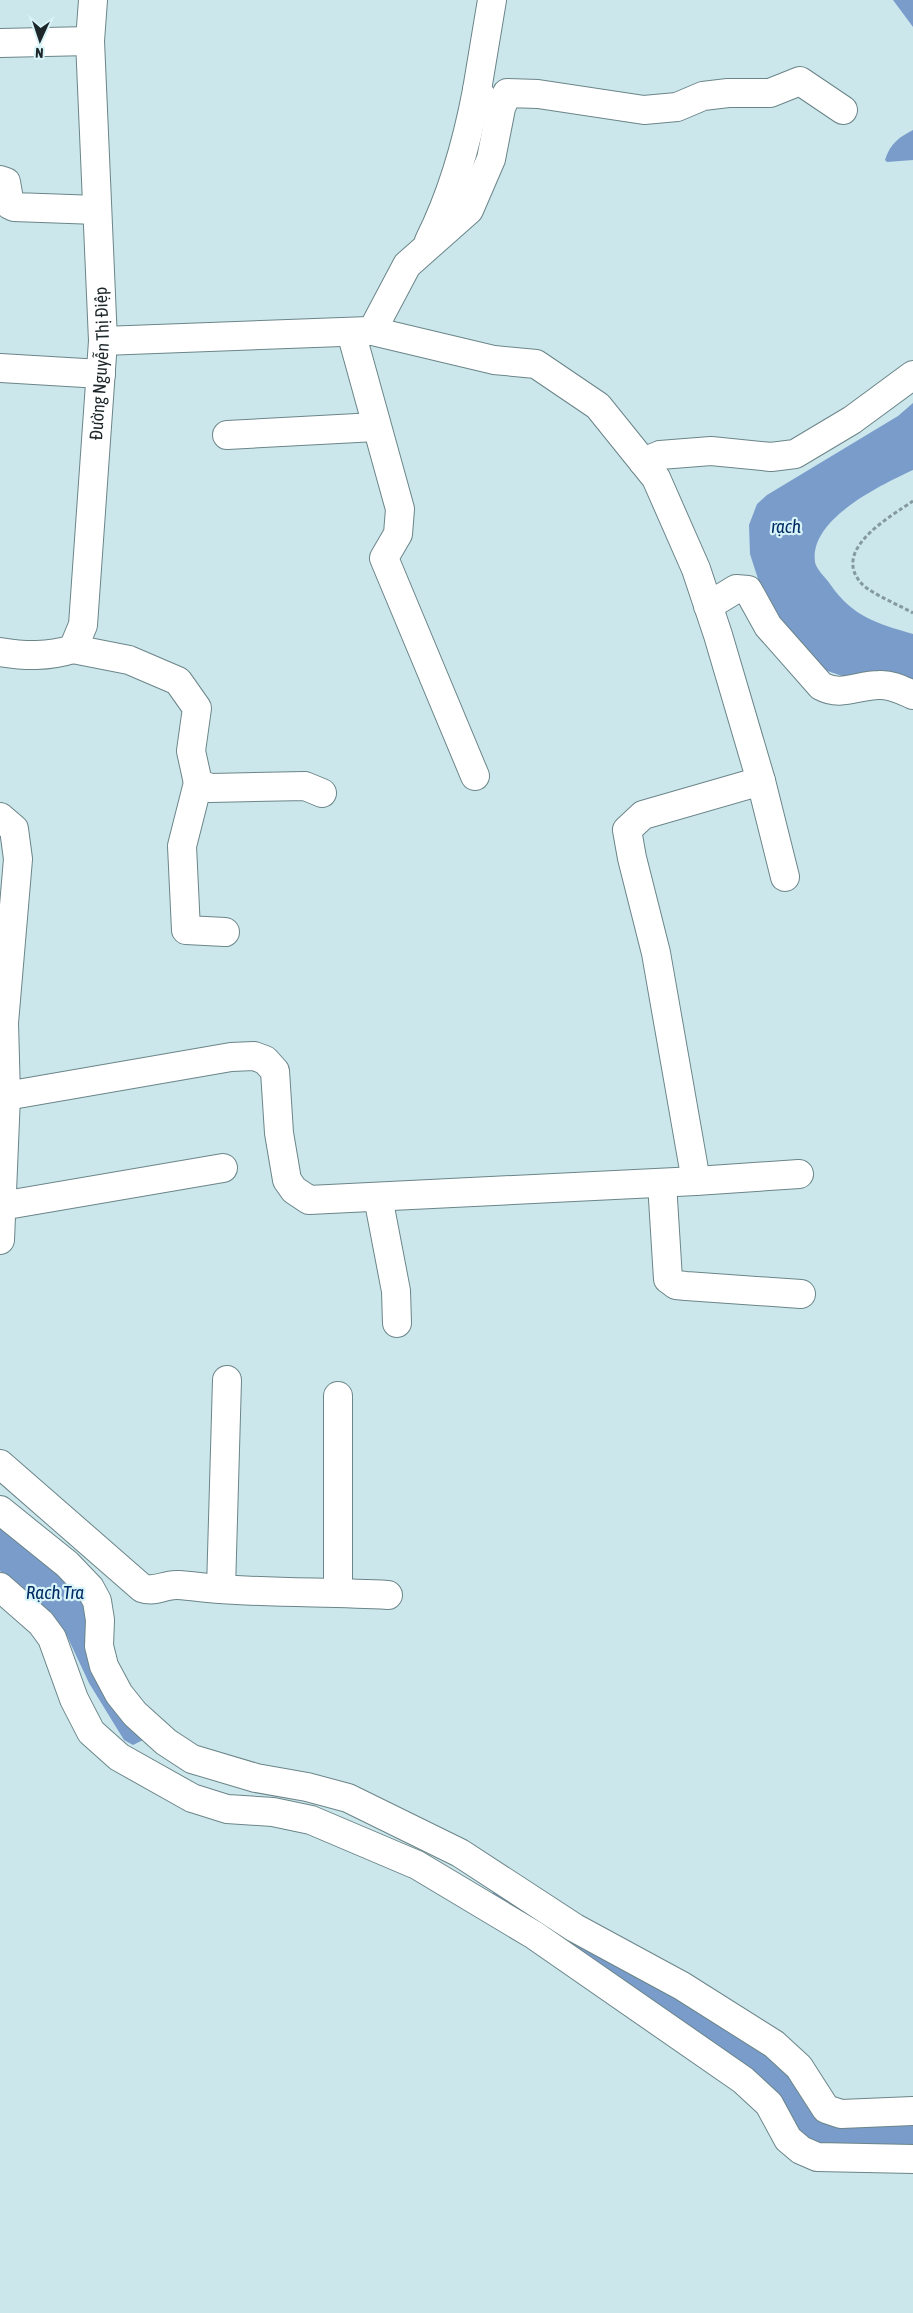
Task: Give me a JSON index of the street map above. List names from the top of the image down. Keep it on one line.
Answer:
{"streets":{"street":["Đường Nguyễn Thị Điệp"]},"water":["rạch","Rạch Tra"],"north":"bottom"}
